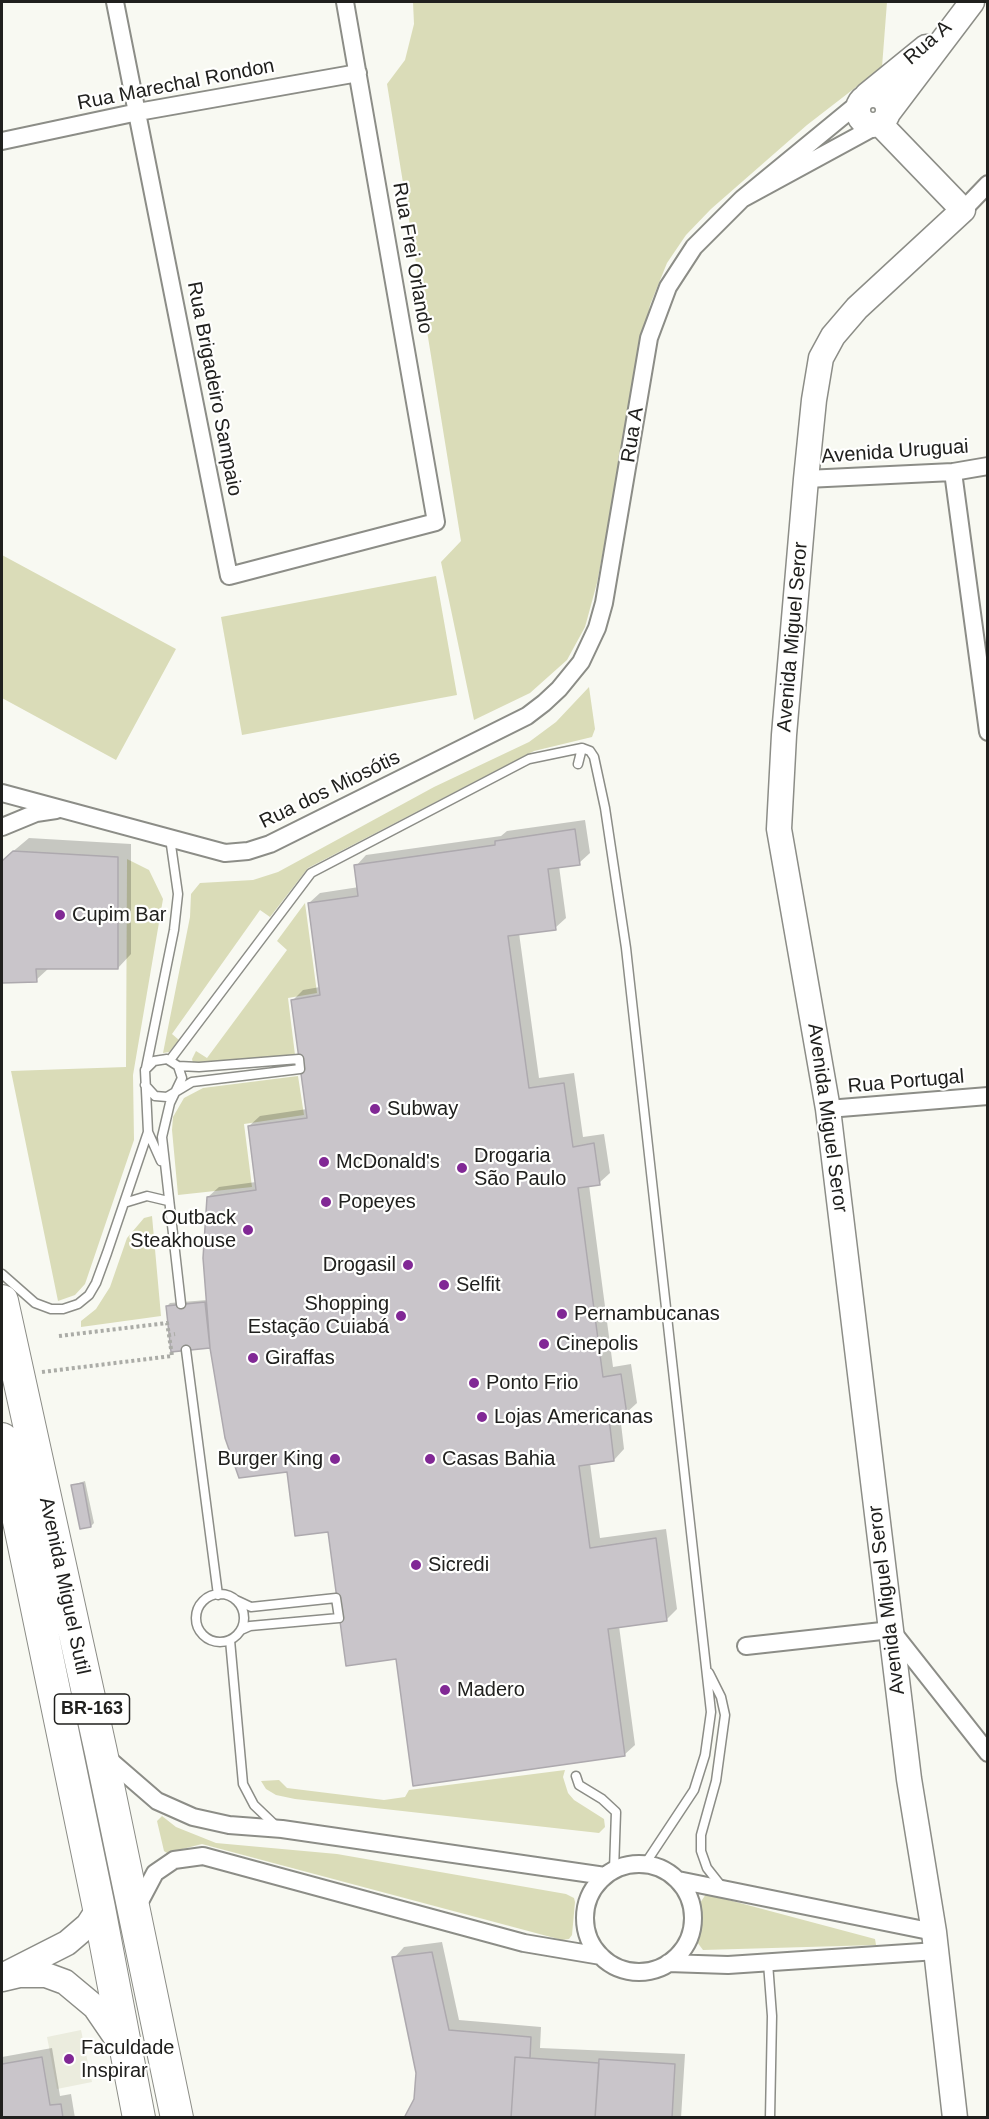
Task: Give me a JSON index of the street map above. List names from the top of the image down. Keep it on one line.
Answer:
{"streets":{"highway":["Avenida Miguel Sutil","BR-163"],"street":["Rua A","Rua Marechal Rondon","Rua Frei Orlando","Rua Brigadeiro Sampaio","Avenida Uruguai","Avenida Miguel Seror","Rua dos Miosótis","Rua Portugal"]},"crossings":[["Rua A","Rua dos Miosótis"],["Rua Marechal Rondon","Rua Frei Orlando"],["Rua Marechal Rondon","Rua Brigadeiro Sampaio"],["Rua Frei Orlando","Rua Brigadeiro Sampaio"],["Avenida Uruguai","Avenida Miguel Seror"],["Avenida Miguel Seror","Rua Portugal"]],"places":["Cupim Bar","Subway","McDonald's","Drogaria São Paulo","Popeyes","Outback Steakhouse","Drogasil","Selfit","Pernambucanas","Shopping Estação Cuiabá","Cinepolis","Giraffas","Ponto Frio","Lojas Americanas","Burger King","Casas Bahia","Sicredi","Madero","Faculdade Inspirar"]}
